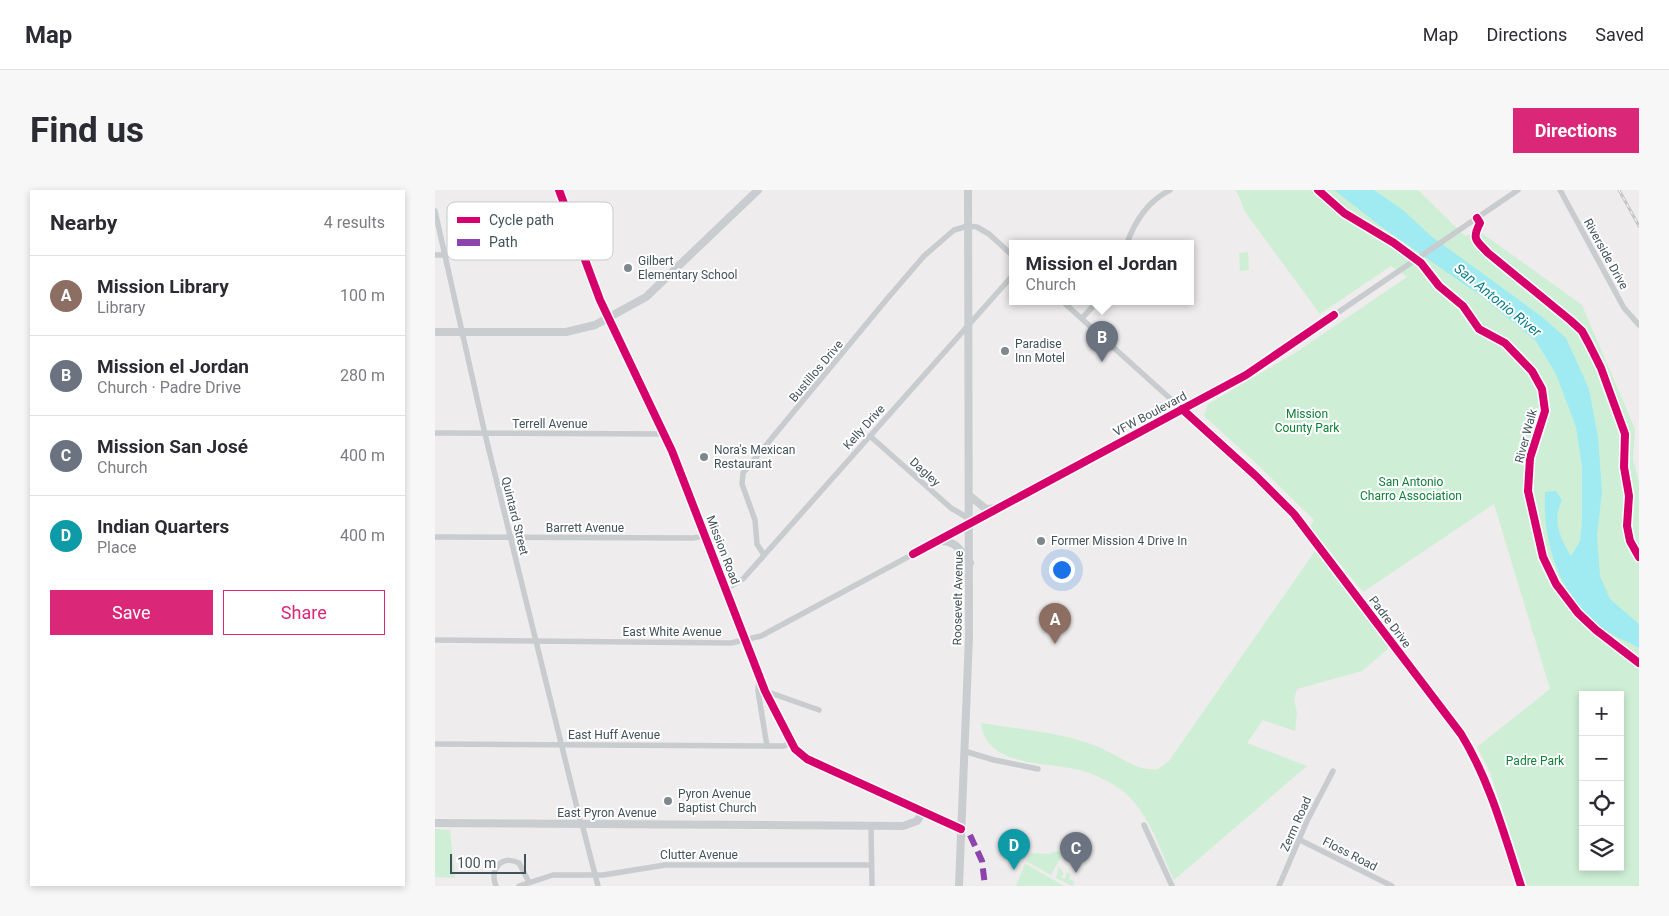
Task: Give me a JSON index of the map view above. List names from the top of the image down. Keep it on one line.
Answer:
{"streets":{"street":["Riverside Drive","Bustillos Drive","VFW Boulevard","Terrell Avenue","Kelly Drive","Dagley","Quintard Street","Barrett Avenue","Mission Road","Roosevelt Avenue","Padre Drive","East White Avenue","East Huff Avenue","East Pyron Avenue","Zerm Road","Floss Road","Clutter Avenue"],"cycle path":["River Walk"]},"crossings":[["Bustillos Drive","Kelly Drive"],["Bustillos Drive","Roosevelt Avenue"],["VFW Boulevard","Dagley"],["VFW Boulevard","Roosevelt Avenue"],["VFW Boulevard","Padre Drive"],["VFW Boulevard","East White Avenue"],["Terrell Avenue","Quintard Street"],["Terrell Avenue","Mission Road"],["Kelly Drive","Dagley"],["Kelly Drive","Mission Road"],["Kelly Drive","Roosevelt Avenue"],["Dagley","Roosevelt Avenue"],["Dagley","East White Avenue"],["Quintard Street","Barrett Avenue"],["Quintard Street","East White Avenue"],["Quintard Street","East Huff Avenue"],["Quintard Street","East Pyron Avenue"],["Quintard Street","Clutter Avenue"],["Barrett Avenue","Mission Road"],["Mission Road","Roosevelt Avenue"],["Mission Road","East White Avenue"],["Mission Road","East Huff Avenue"],["Mission Road","East Pyron Avenue"],["Roosevelt Avenue","East White Avenue"],["Zerm Road","Floss Road"]],"water":["San Antonio River"],"parks":["Mission County Park","San Antonio Charro Association","Padre Park"],"places":["Gilbert Elementary School","Paradise Inn Motel","Nora's Mexican Restaurant","Former Mission 4 Drive In","Pyron Avenue Baptist Church"],"legend":["Cycle path","Path"],"scale_bar":"100 m","page":{"header":"Map","nav":["Map","Directions","Saved"],"buttons":["Directions",["Save","Share"]],"title":"Find us","heading":["Nearby","4 results"],"popup":["Mission el Jordan","Church"],"list":[{"mark":"A","name":"Mission Library","note":"Library","value":"100 m"},{"mark":"B","name":"Mission el Jordan","note":"Church · Padre Drive","value":"280 m"},{"mark":"C","name":"Mission San José","note":"Church","value":"400 m"},{"mark":"D","name":"Indian Quarters","note":"Place","value":"400 m"}],"pins":["B","A","D","C"],"map_buttons":["+","−"],"scale":"100 m"}}
